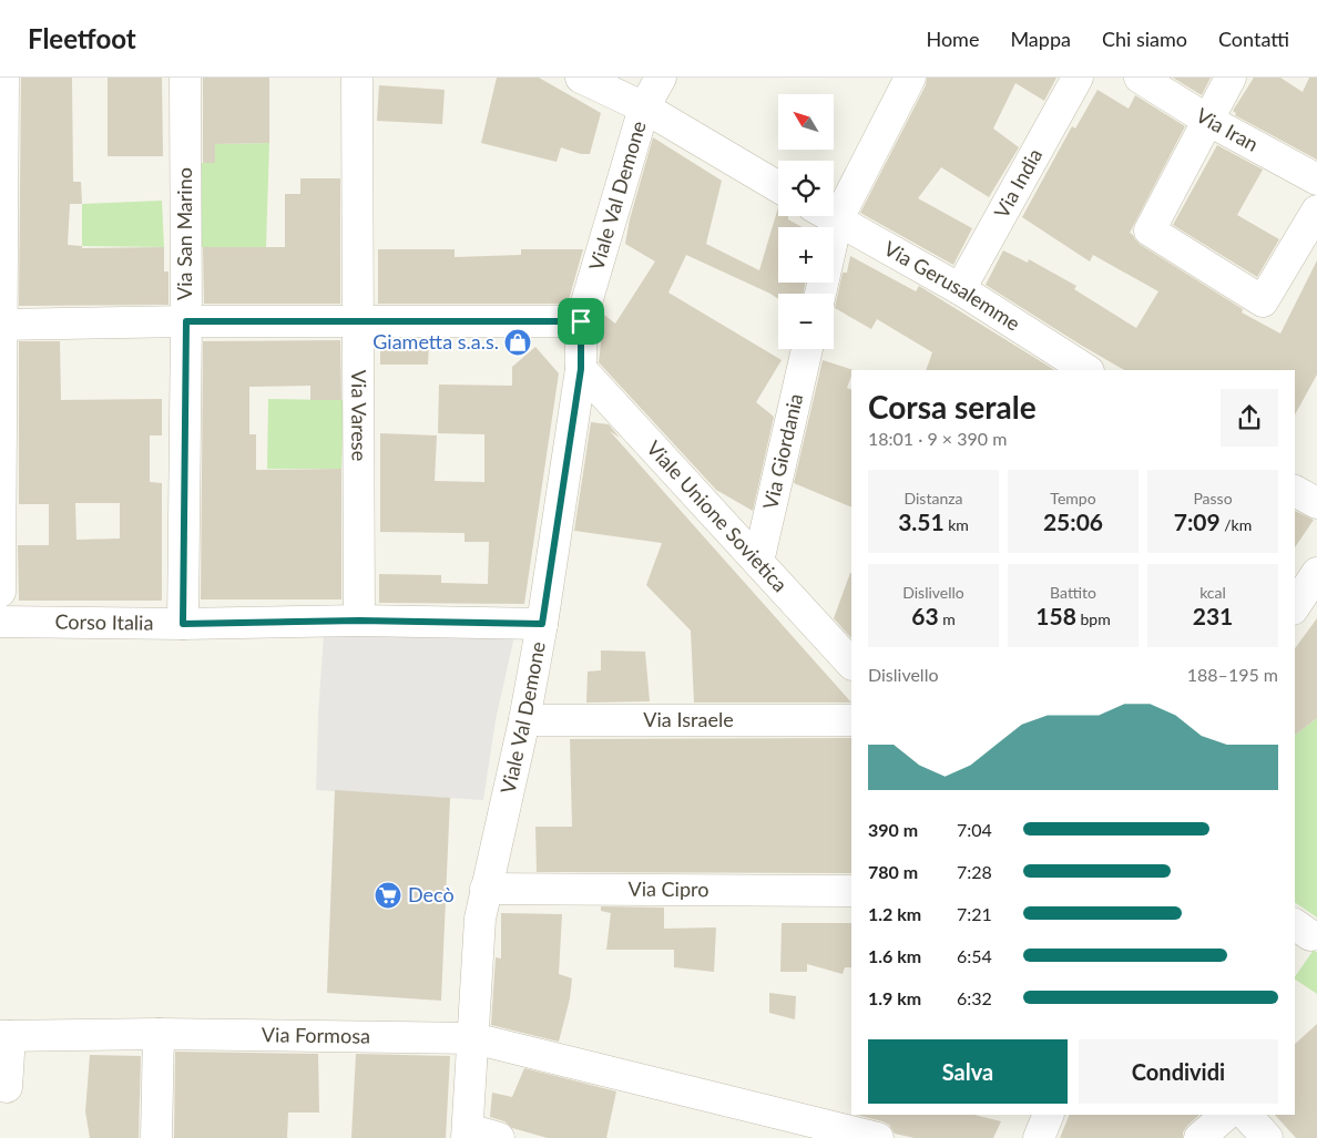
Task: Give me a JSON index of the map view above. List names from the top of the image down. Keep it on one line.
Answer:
{"streets":{"street":["Via Iran","Via India","Viale Val Demone","Via San Marino","Via Gerusalemme","Via Varese","Via Giordania","Viale Unione Sovietica","Corso Italia","Via Israele","Via Cipro","Via Formosa"]},"crossings":[["Via India","Via Gerusalemme"],["Viale Val Demone","Viale Unione Sovietica"],["Viale Val Demone","Corso Italia"],["Viale Val Demone","Via Israele"],["Viale Val Demone","Via Cipro"],["Viale Val Demone","Via Formosa"],["Via San Marino","Corso Italia"],["Via Varese","Corso Italia"],["Via Giordania","Viale Unione Sovietica"]],"places":{"shop":["Giametta s.a.s."],"supermarket":["Decò"]},"north":"top left","page":{"header":"Fleetfoot","nav":["Home","Mappa","Chi siamo","Contatti"],"map_buttons":["+","−"],"heading":["Corsa serale","18:01 · 9 × 390 m"],"stats":[["Distanza","3.51 km"],["Tempo","25:06"],["Passo","7:09 /km"],["Dislivello","63 m"],["Battito","158 bpm"],["kcal","231"]],"chart":["Dislivello","188–195 m"],"list":[{"name":"390 m","note":"7:04"},{"name":"780 m","note":"7:28"},{"name":"1.2 km","note":"7:21"},{"name":"1.6 km","note":"6:54"},{"name":"1.9 km","note":"6:32"}],"buttons":["Salva","Condividi"]}}
